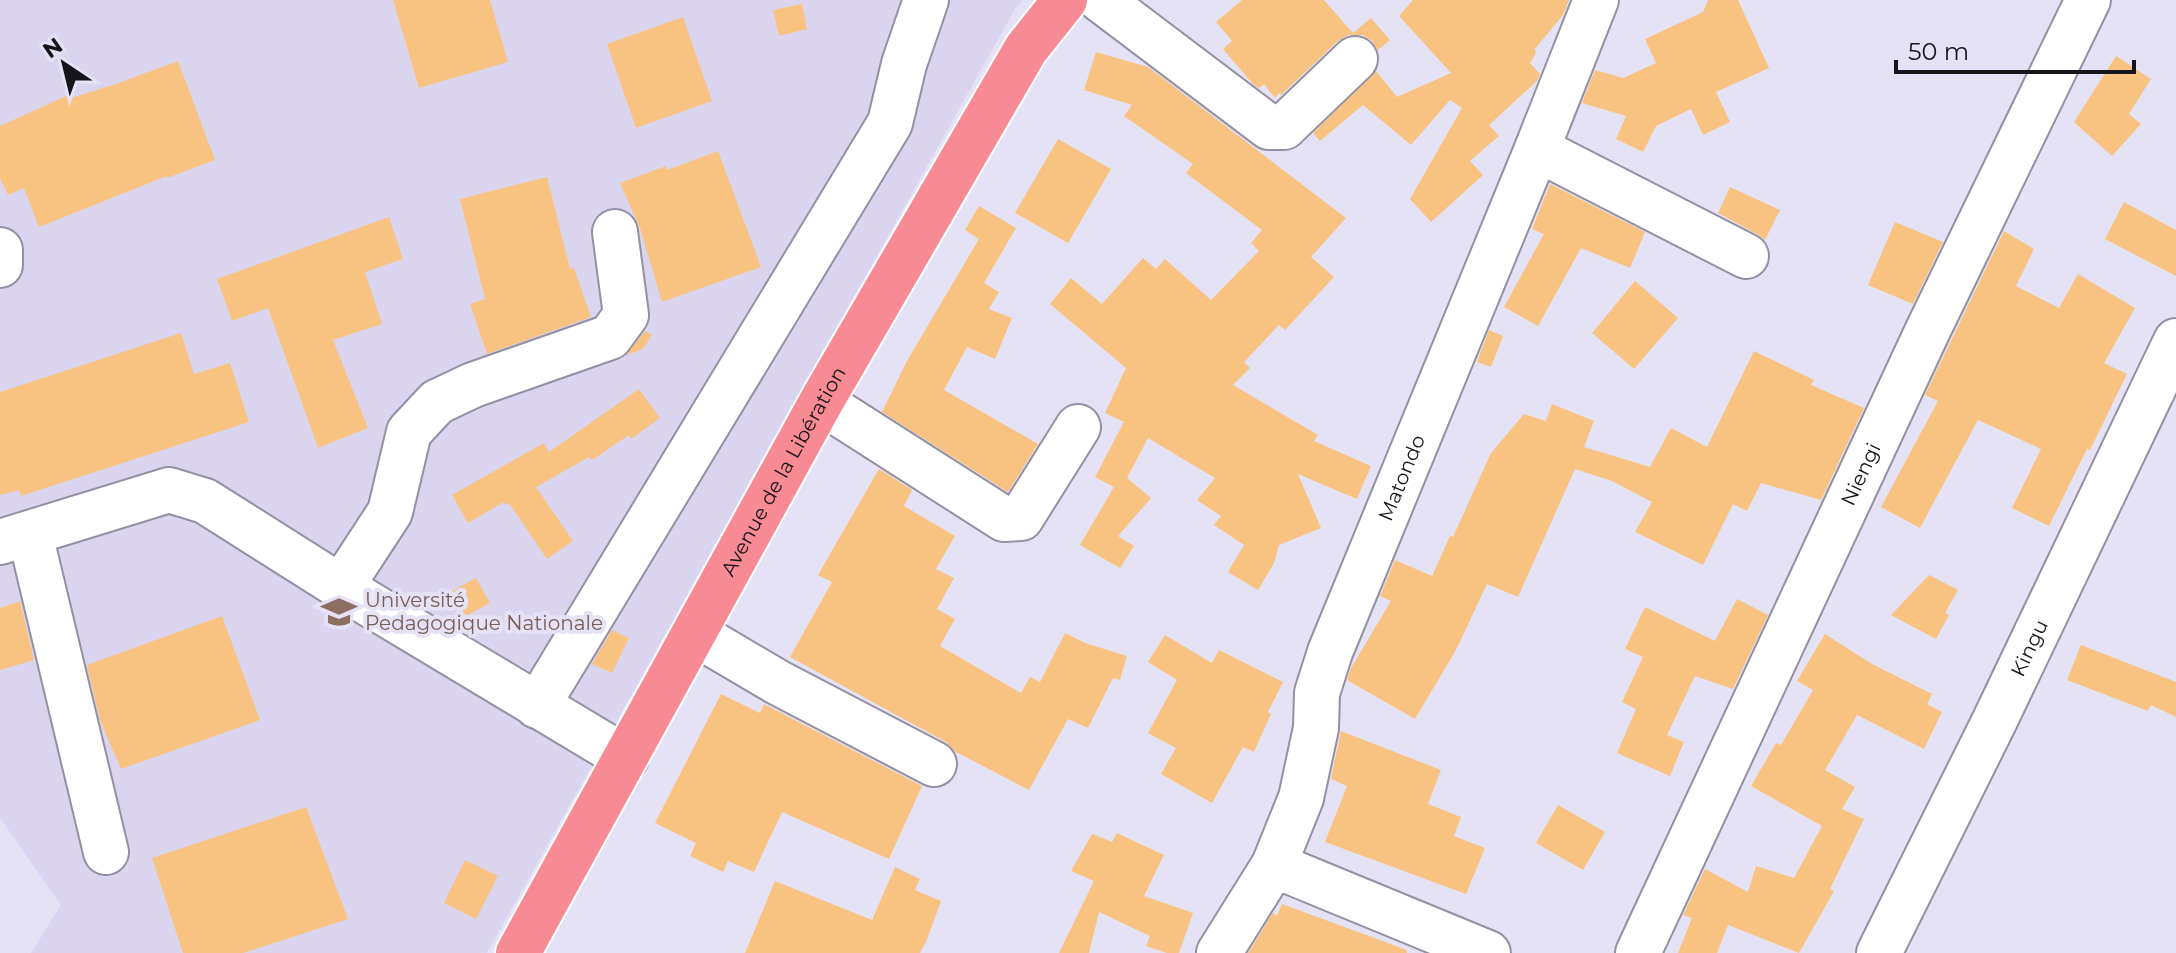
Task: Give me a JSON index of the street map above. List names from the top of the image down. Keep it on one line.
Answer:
{"streets":{"highway":["Avenue de la Libération"],"street":["Niengi","Matondo","Kingu"]},"places":{"school or university":["Université Pedagogique Nationale"]},"scale_bar":"50 m","north":"top left"}
